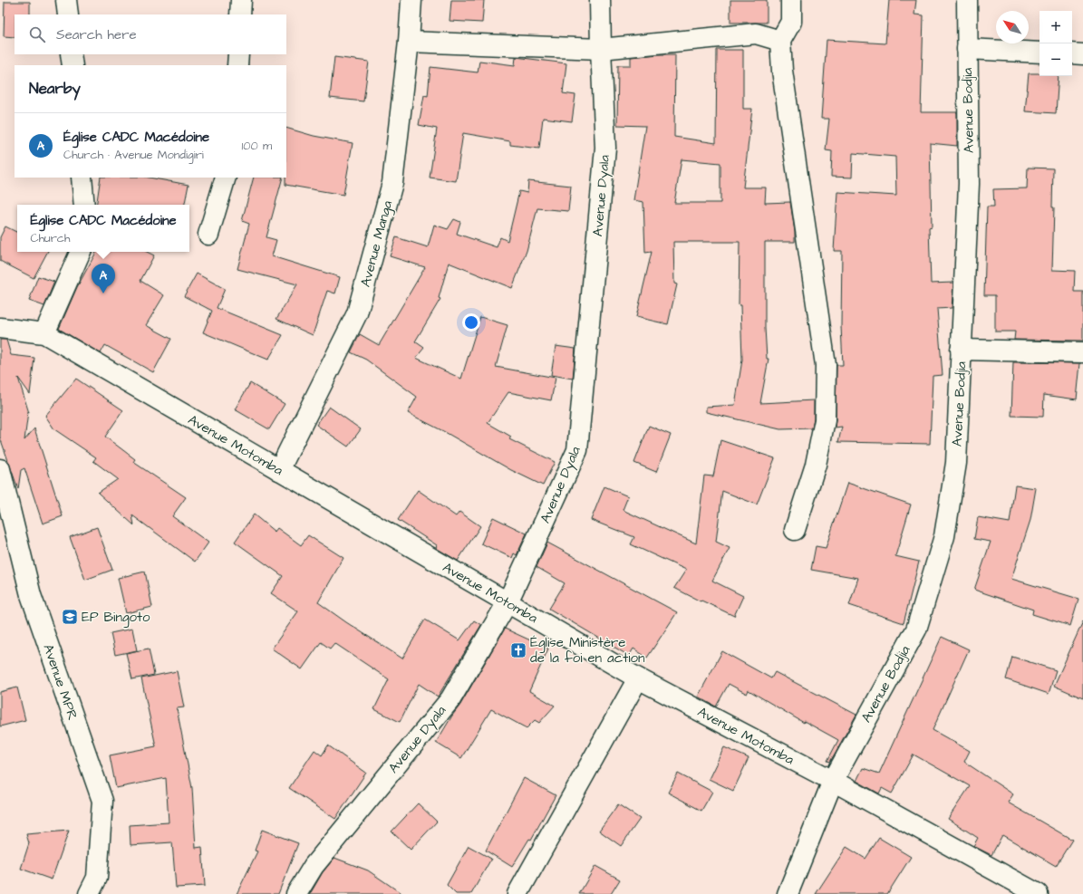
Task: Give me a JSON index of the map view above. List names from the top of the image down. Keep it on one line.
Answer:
{"streets":{"street":["Avenue Bodjia","Avenue Dyala","Avenue Manga","Avenue Motomba","Avenue MPR"]},"crossings":[["Avenue Bodjia","Avenue Motomba"],["Avenue Dyala","Avenue Motomba"],["Avenue Manga","Avenue Motomba"]],"places":{"school or university":["EP Bingoto"],"church":["Église Ministère de la foi en action"]},"north":"top left","page":{"map_buttons":["+","−"],"search":"Search here","heading":"Nearby","list":[{"mark":"A","name":"Église CADC Macédoine","note":"Church · Avenue Mondigiri","value":"100 m"}],"popup":["Église CADC Macédoine","Church"],"pins":"A"}}
